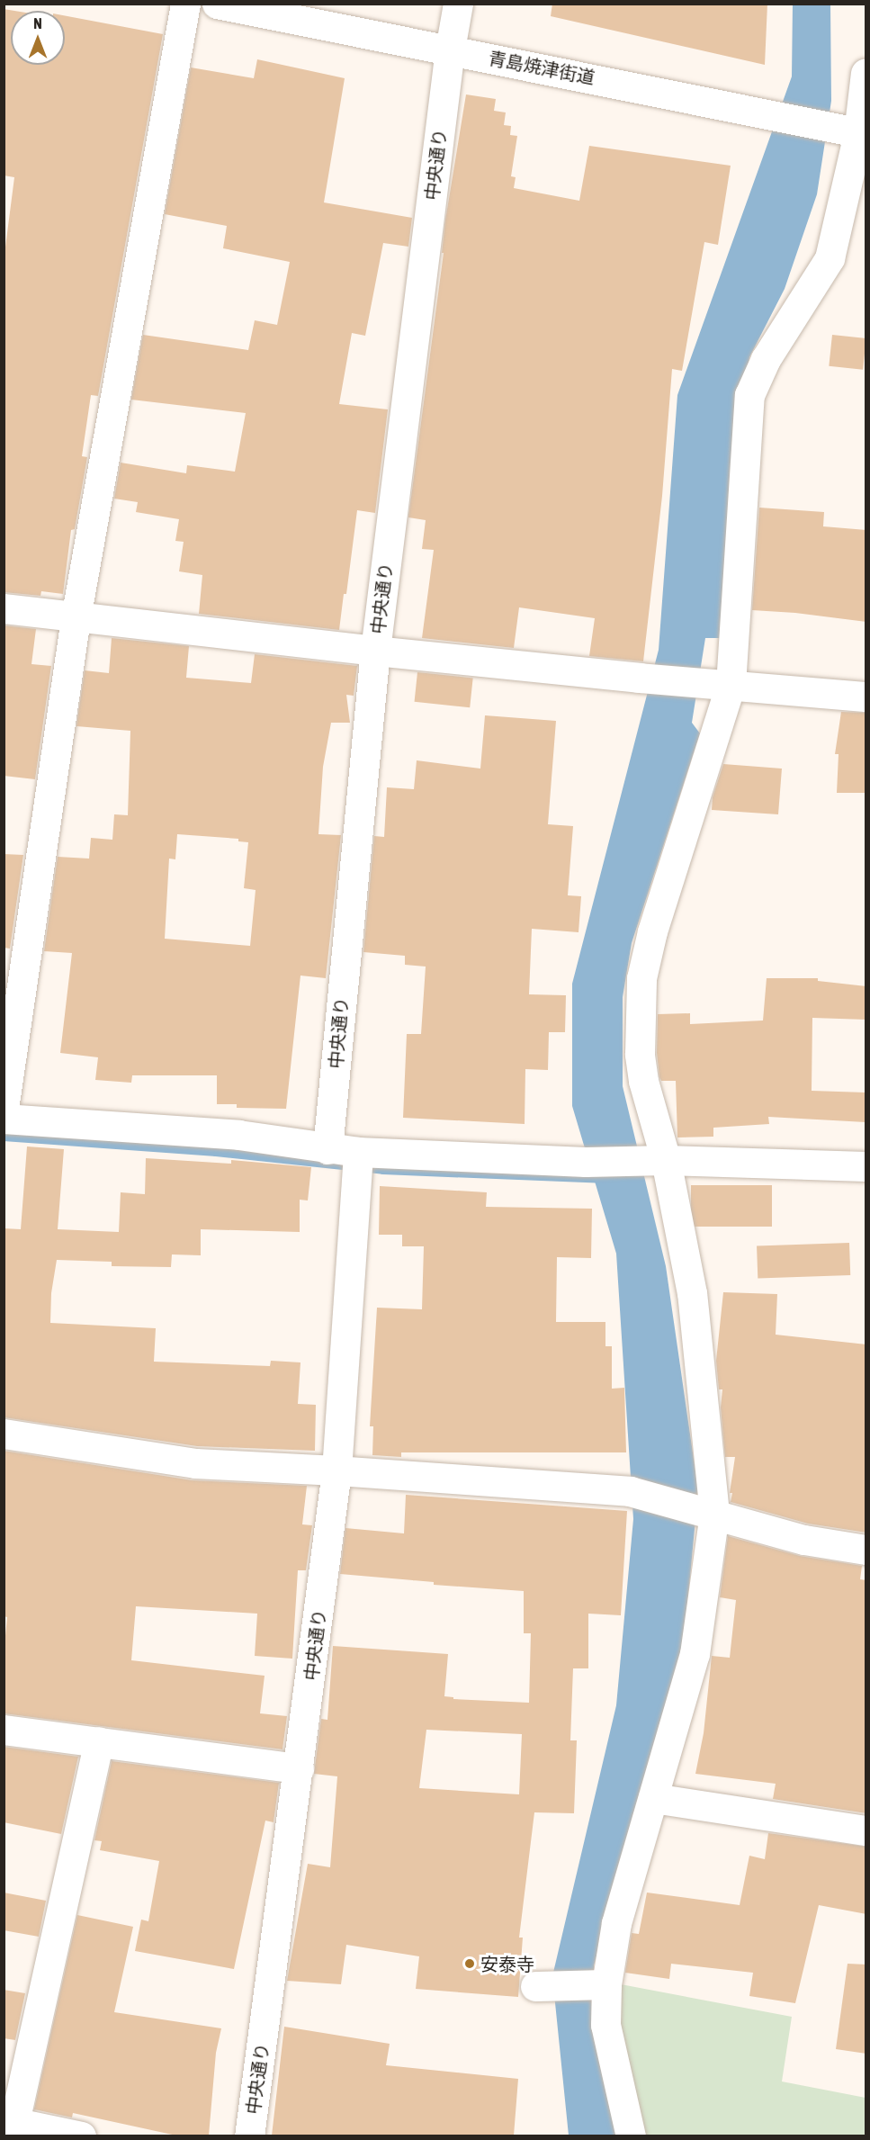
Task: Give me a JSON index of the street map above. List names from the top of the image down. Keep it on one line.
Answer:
{"streets":{"street":["青島焼津街道","中央通り"]},"crossings":[["青島焼津街道","中央通り"]],"places":["安泰寺"],"north":"top"}
